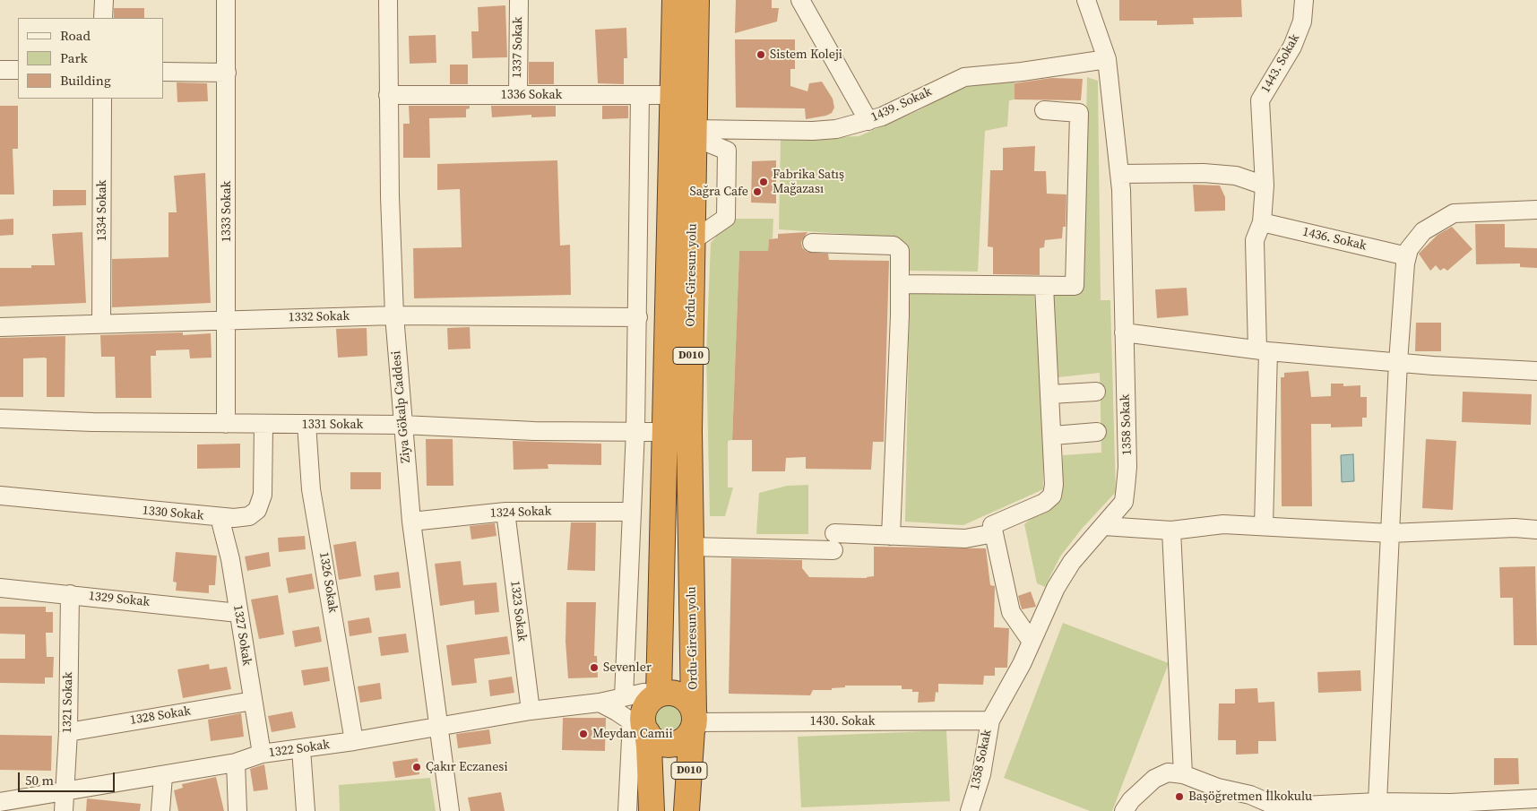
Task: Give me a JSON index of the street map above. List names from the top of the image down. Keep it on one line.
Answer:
{"streets":{"highway":["Ordu-Giresun yolu","D010"],"street":["1337 Sokak","1443. Sokak","1336 Sokak","1439. Sokak","1334 Sokak","1333 Sokak","1436. Sokak","1332 Sokak","Ziya Gökalp Caddesi","1331 Sokak","1358 Sokak","1324 Sokak","1330 Sokak","1326 Sokak","1329 Sokak","1323 Sokak","1327 Sokak","1321 Sokak","1328 Sokak","1430. Sokak","1322 Sokak"]},"crossings":[["1337 Sokak","1336 Sokak"],["1336 Sokak","Ordu-Giresun yolu"],["1336 Sokak","Ziya Gökalp Caddesi"],["1439. Sokak","Ordu-Giresun yolu"],["1439. Sokak","1358 Sokak"],["1334 Sokak","1332 Sokak"],["1333 Sokak","1332 Sokak"],["1333 Sokak","1331 Sokak"],["Ordu-Giresun yolu","D010"],["Ordu-Giresun yolu","1331 Sokak"],["Ordu-Giresun yolu","1430. Sokak"],["Ordu-Giresun yolu","1322 Sokak"],["1332 Sokak","Ziya Gökalp Caddesi"],["D010","1430. Sokak"],["D010","1322 Sokak"],["Ziya Gökalp Caddesi","1331 Sokak"],["Ziya Gökalp Caddesi","1324 Sokak"],["Ziya Gökalp Caddesi","1322 Sokak"],["1331 Sokak","1330 Sokak"],["1331 Sokak","1326 Sokak"],["1358 Sokak","1430. Sokak"],["1324 Sokak","1323 Sokak"],["1330 Sokak","1327 Sokak"],["1326 Sokak","1322 Sokak"],["1329 Sokak","1327 Sokak"],["1329 Sokak","1321 Sokak"],["1323 Sokak","1322 Sokak"],["1327 Sokak","1328 Sokak"],["1327 Sokak","1322 Sokak"],["1321 Sokak","1328 Sokak"],["1321 Sokak","1322 Sokak"],["1430. Sokak","1322 Sokak"]],"places":["Sistem Koleji","Fabrika Satış Mağazası","Sağra Cafe","Sevenler","Meydan Camii","Çakır Eczanesi","Başöğretmen İlkokulu"],"legend":["Road","Park","Building"],"scale_bar":"50 m"}
